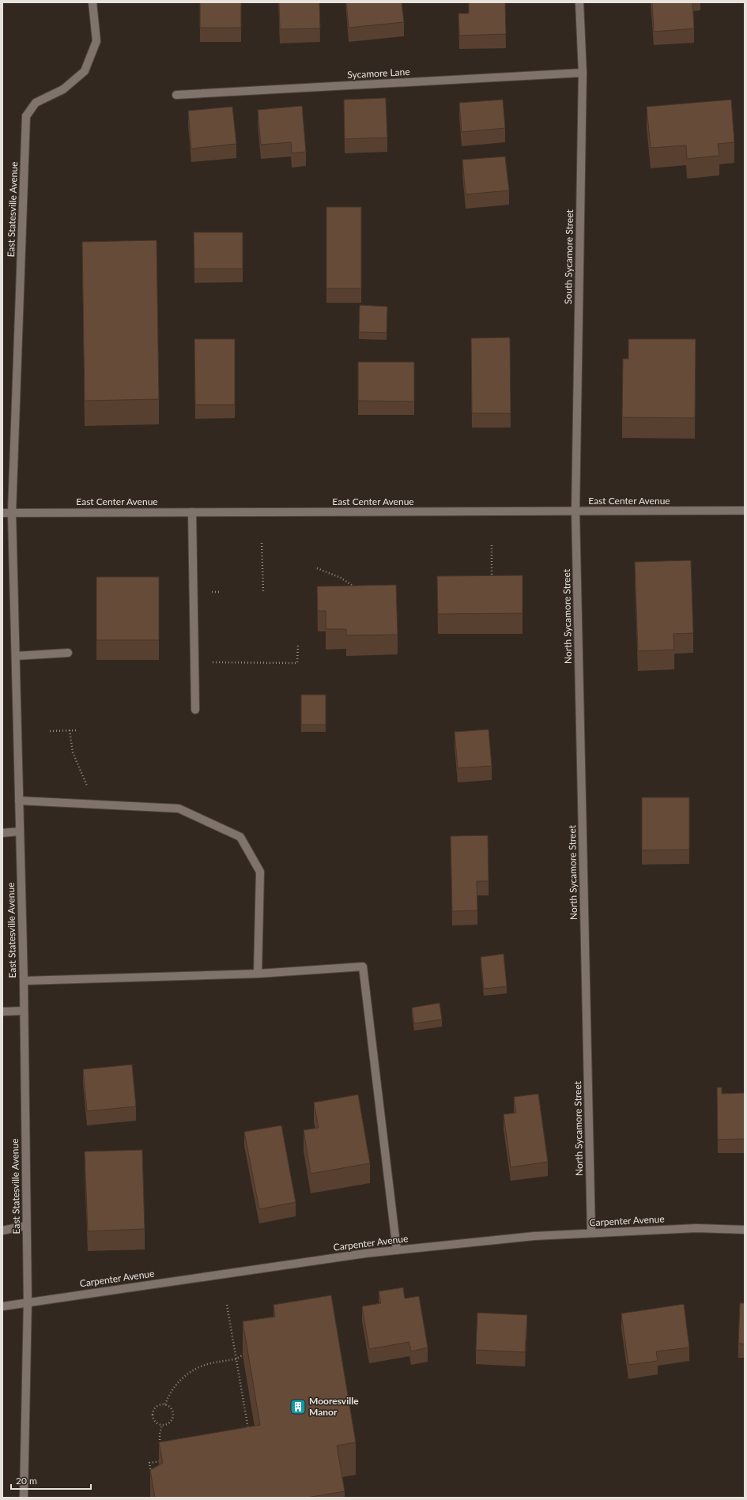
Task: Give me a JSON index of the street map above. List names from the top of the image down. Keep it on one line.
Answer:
{"streets":{"street":["Sycamore Lane","East Statesville Avenue","South Sycamore Street","East Center Avenue","North Sycamore Street","Carpenter Avenue"]},"crossings":[["Sycamore Lane","South Sycamore Street"],["East Statesville Avenue","East Center Avenue"],["East Statesville Avenue","Carpenter Avenue"],["South Sycamore Street","East Center Avenue"],["South Sycamore Street","North Sycamore Street"],["East Center Avenue","North Sycamore Street"],["North Sycamore Street","Carpenter Avenue"]],"places":{"building":["Mooresville Manor"]},"scale_bar":"20 m"}
